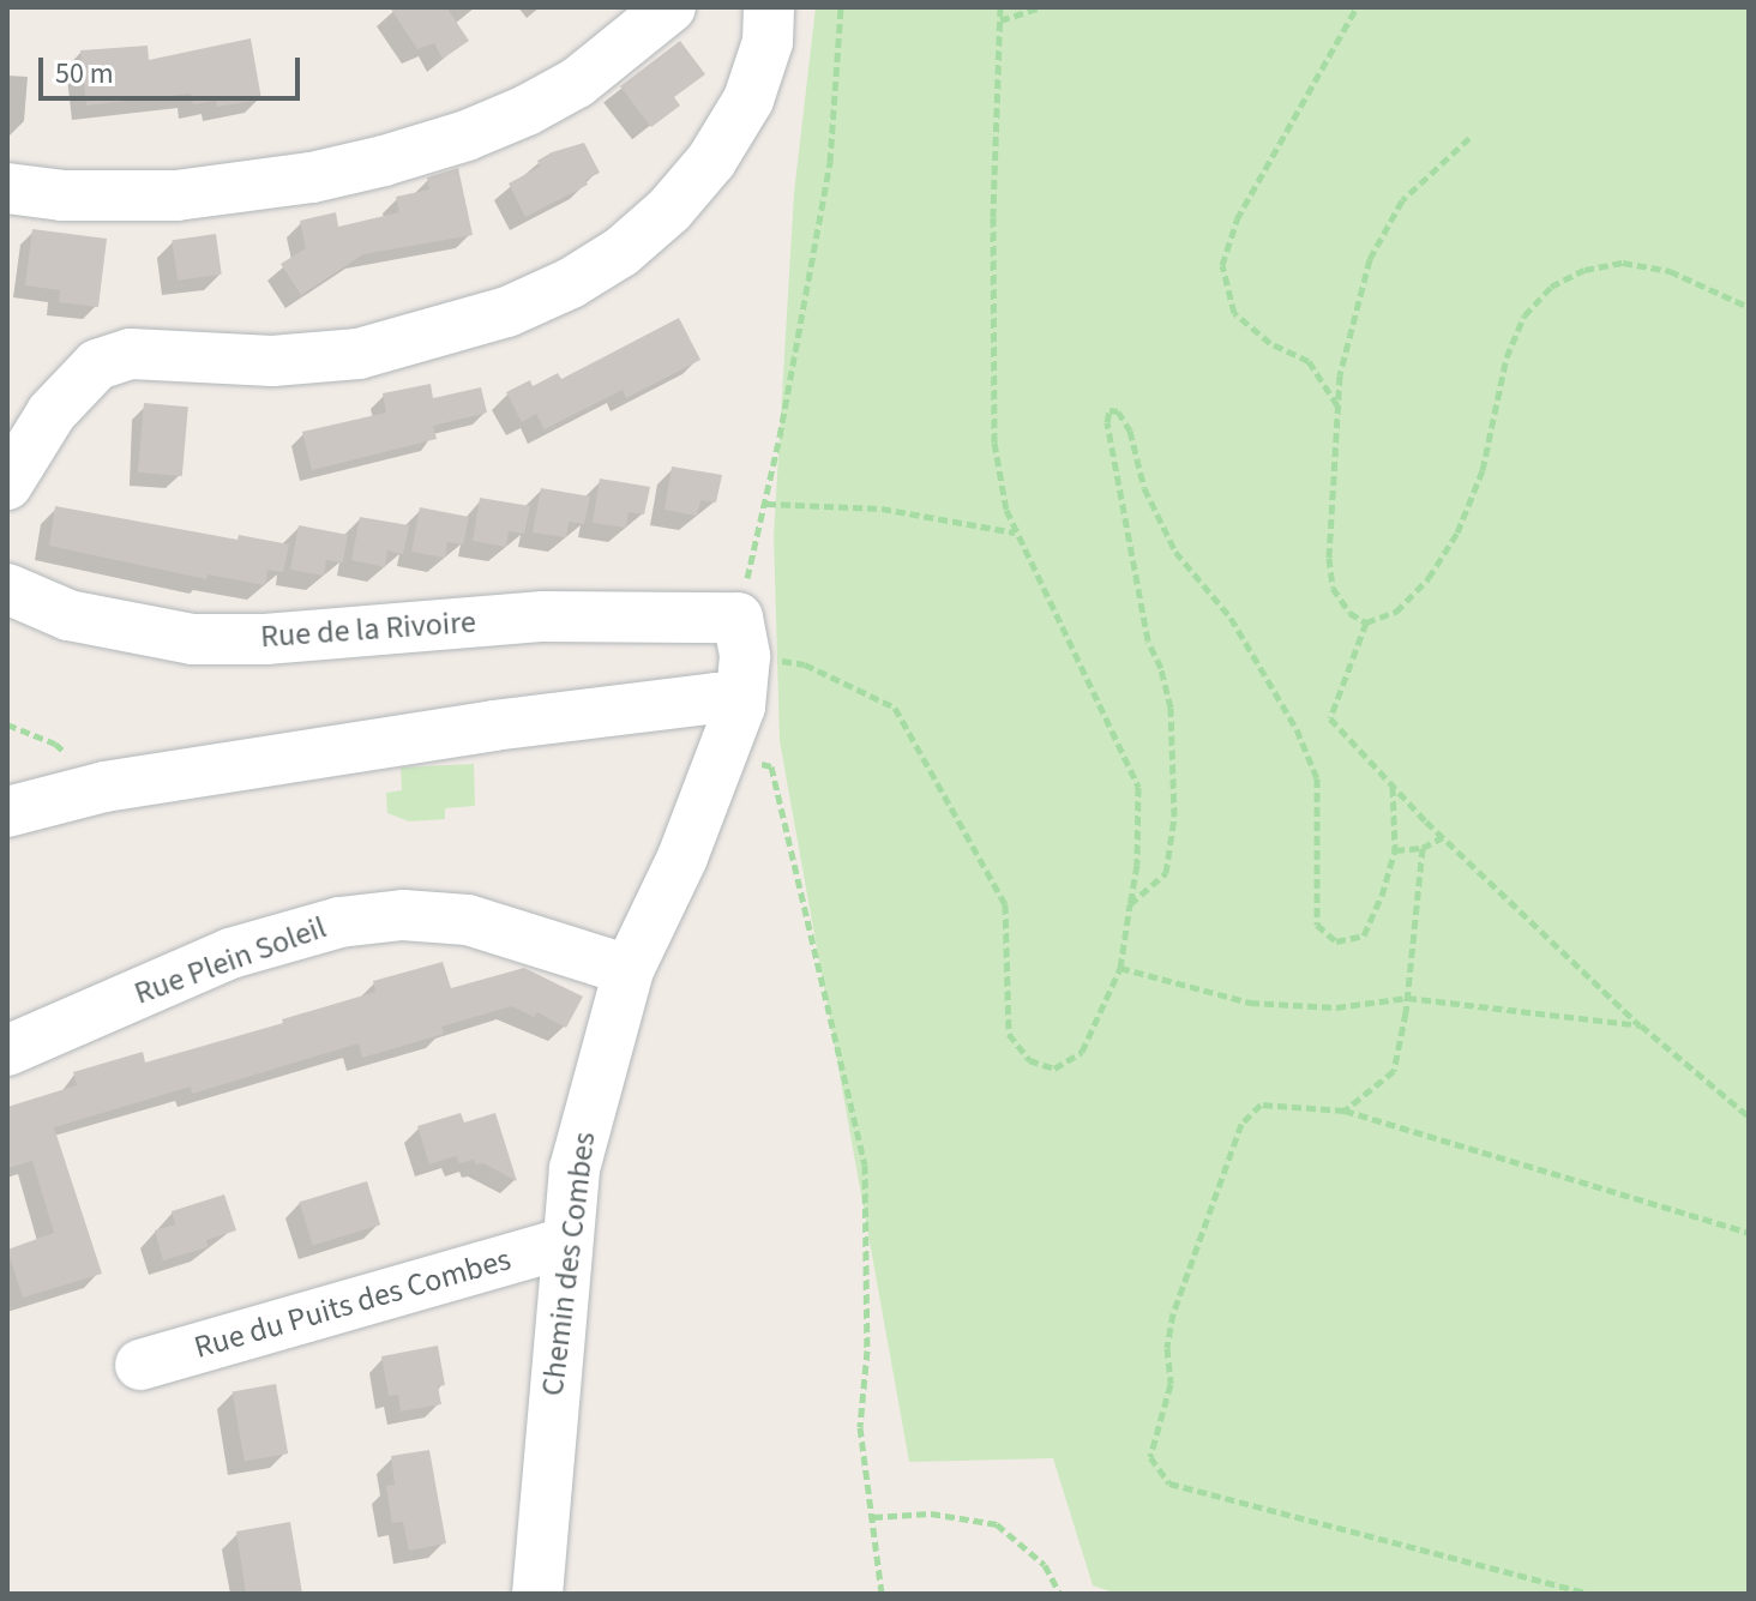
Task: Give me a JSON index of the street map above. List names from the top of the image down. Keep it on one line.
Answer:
{"streets":{"street":["Rue de la Rivoire","Rue Plein Soleil","Chemin des Combes","Rue du Puits des Combes"]},"crossings":[["Rue de la Rivoire","Chemin des Combes"],["Rue Plein Soleil","Chemin des Combes"],["Chemin des Combes","Rue du Puits des Combes"]],"scale_bar":"50 m"}
